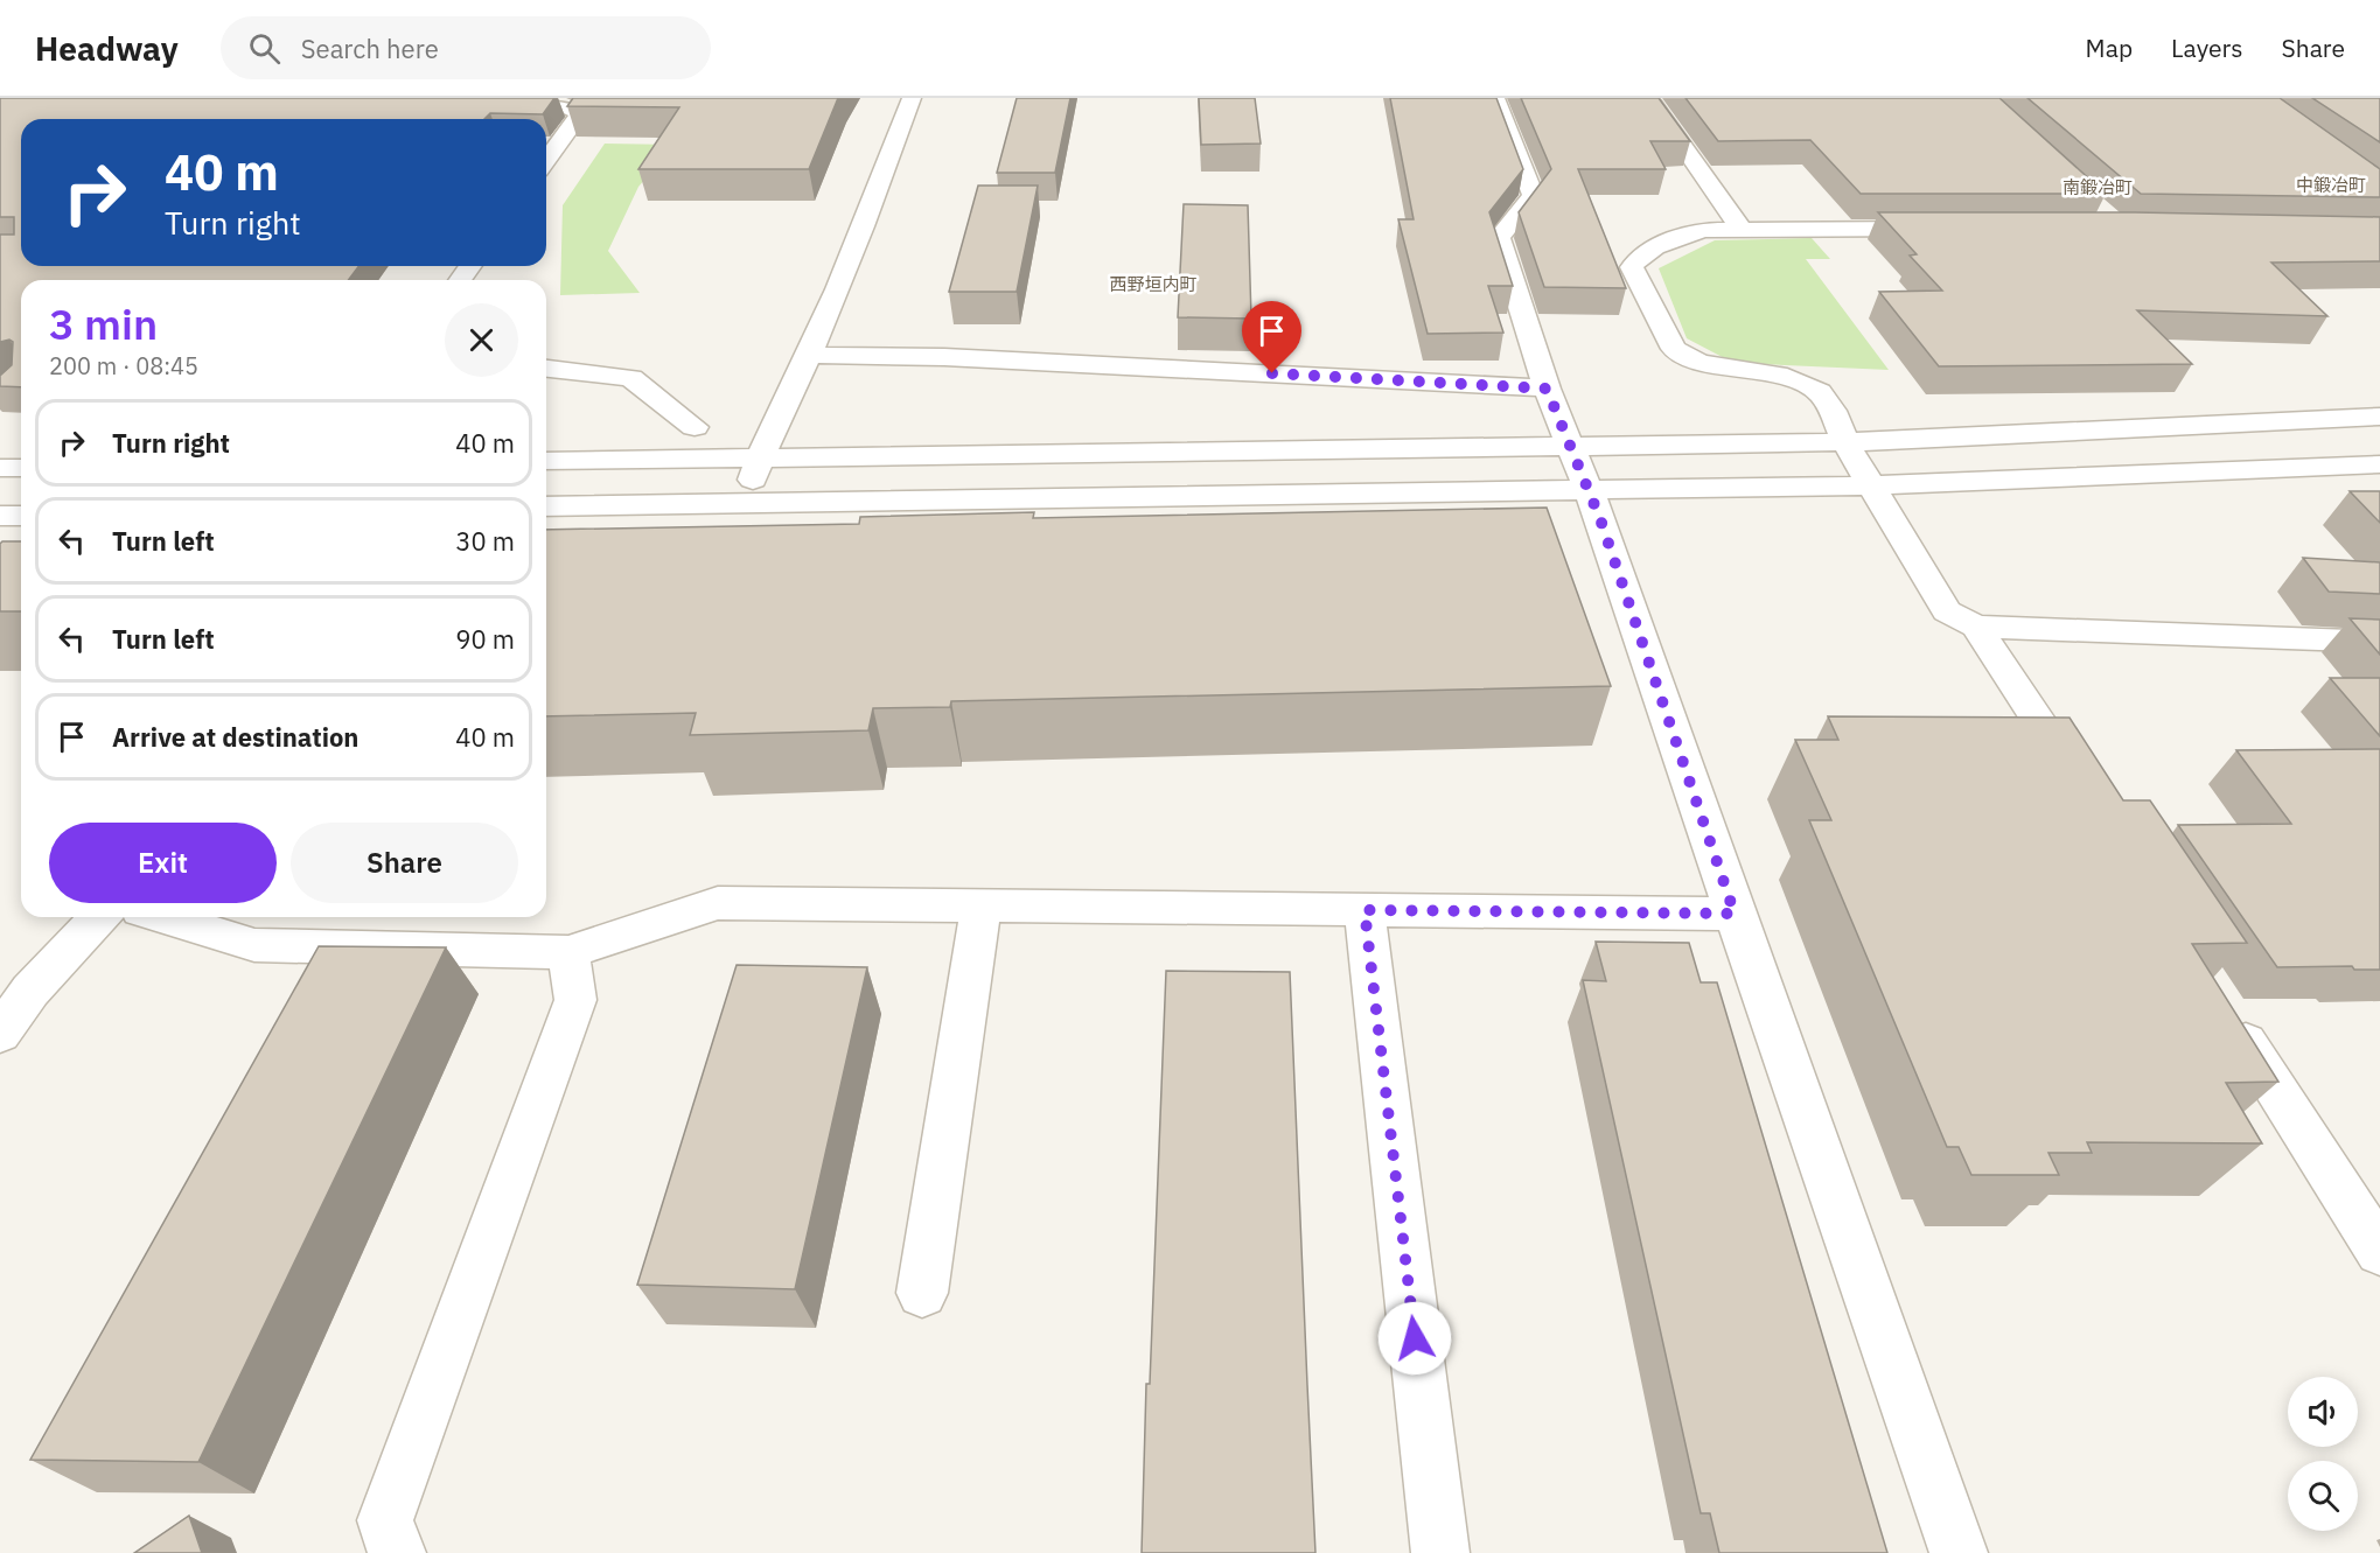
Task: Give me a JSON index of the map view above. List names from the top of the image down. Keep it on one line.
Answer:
{"districts":["中鍛冶町","南鍛冶町","西野垣内町"],"page":{"header":"Headway","search":"Search here","nav":["Map","Layers","Share"],"turn":["40 m","Turn right"],"heading":["3 min","200 m · 08:45"],"list":[{"name":"Turn right","value":"40 m"},{"name":"Turn left","value":"30 m"},{"name":"Turn left","value":"90 m"},{"name":"Arrive at destination","value":"40 m"}],"buttons":["Exit","Share"]}}
